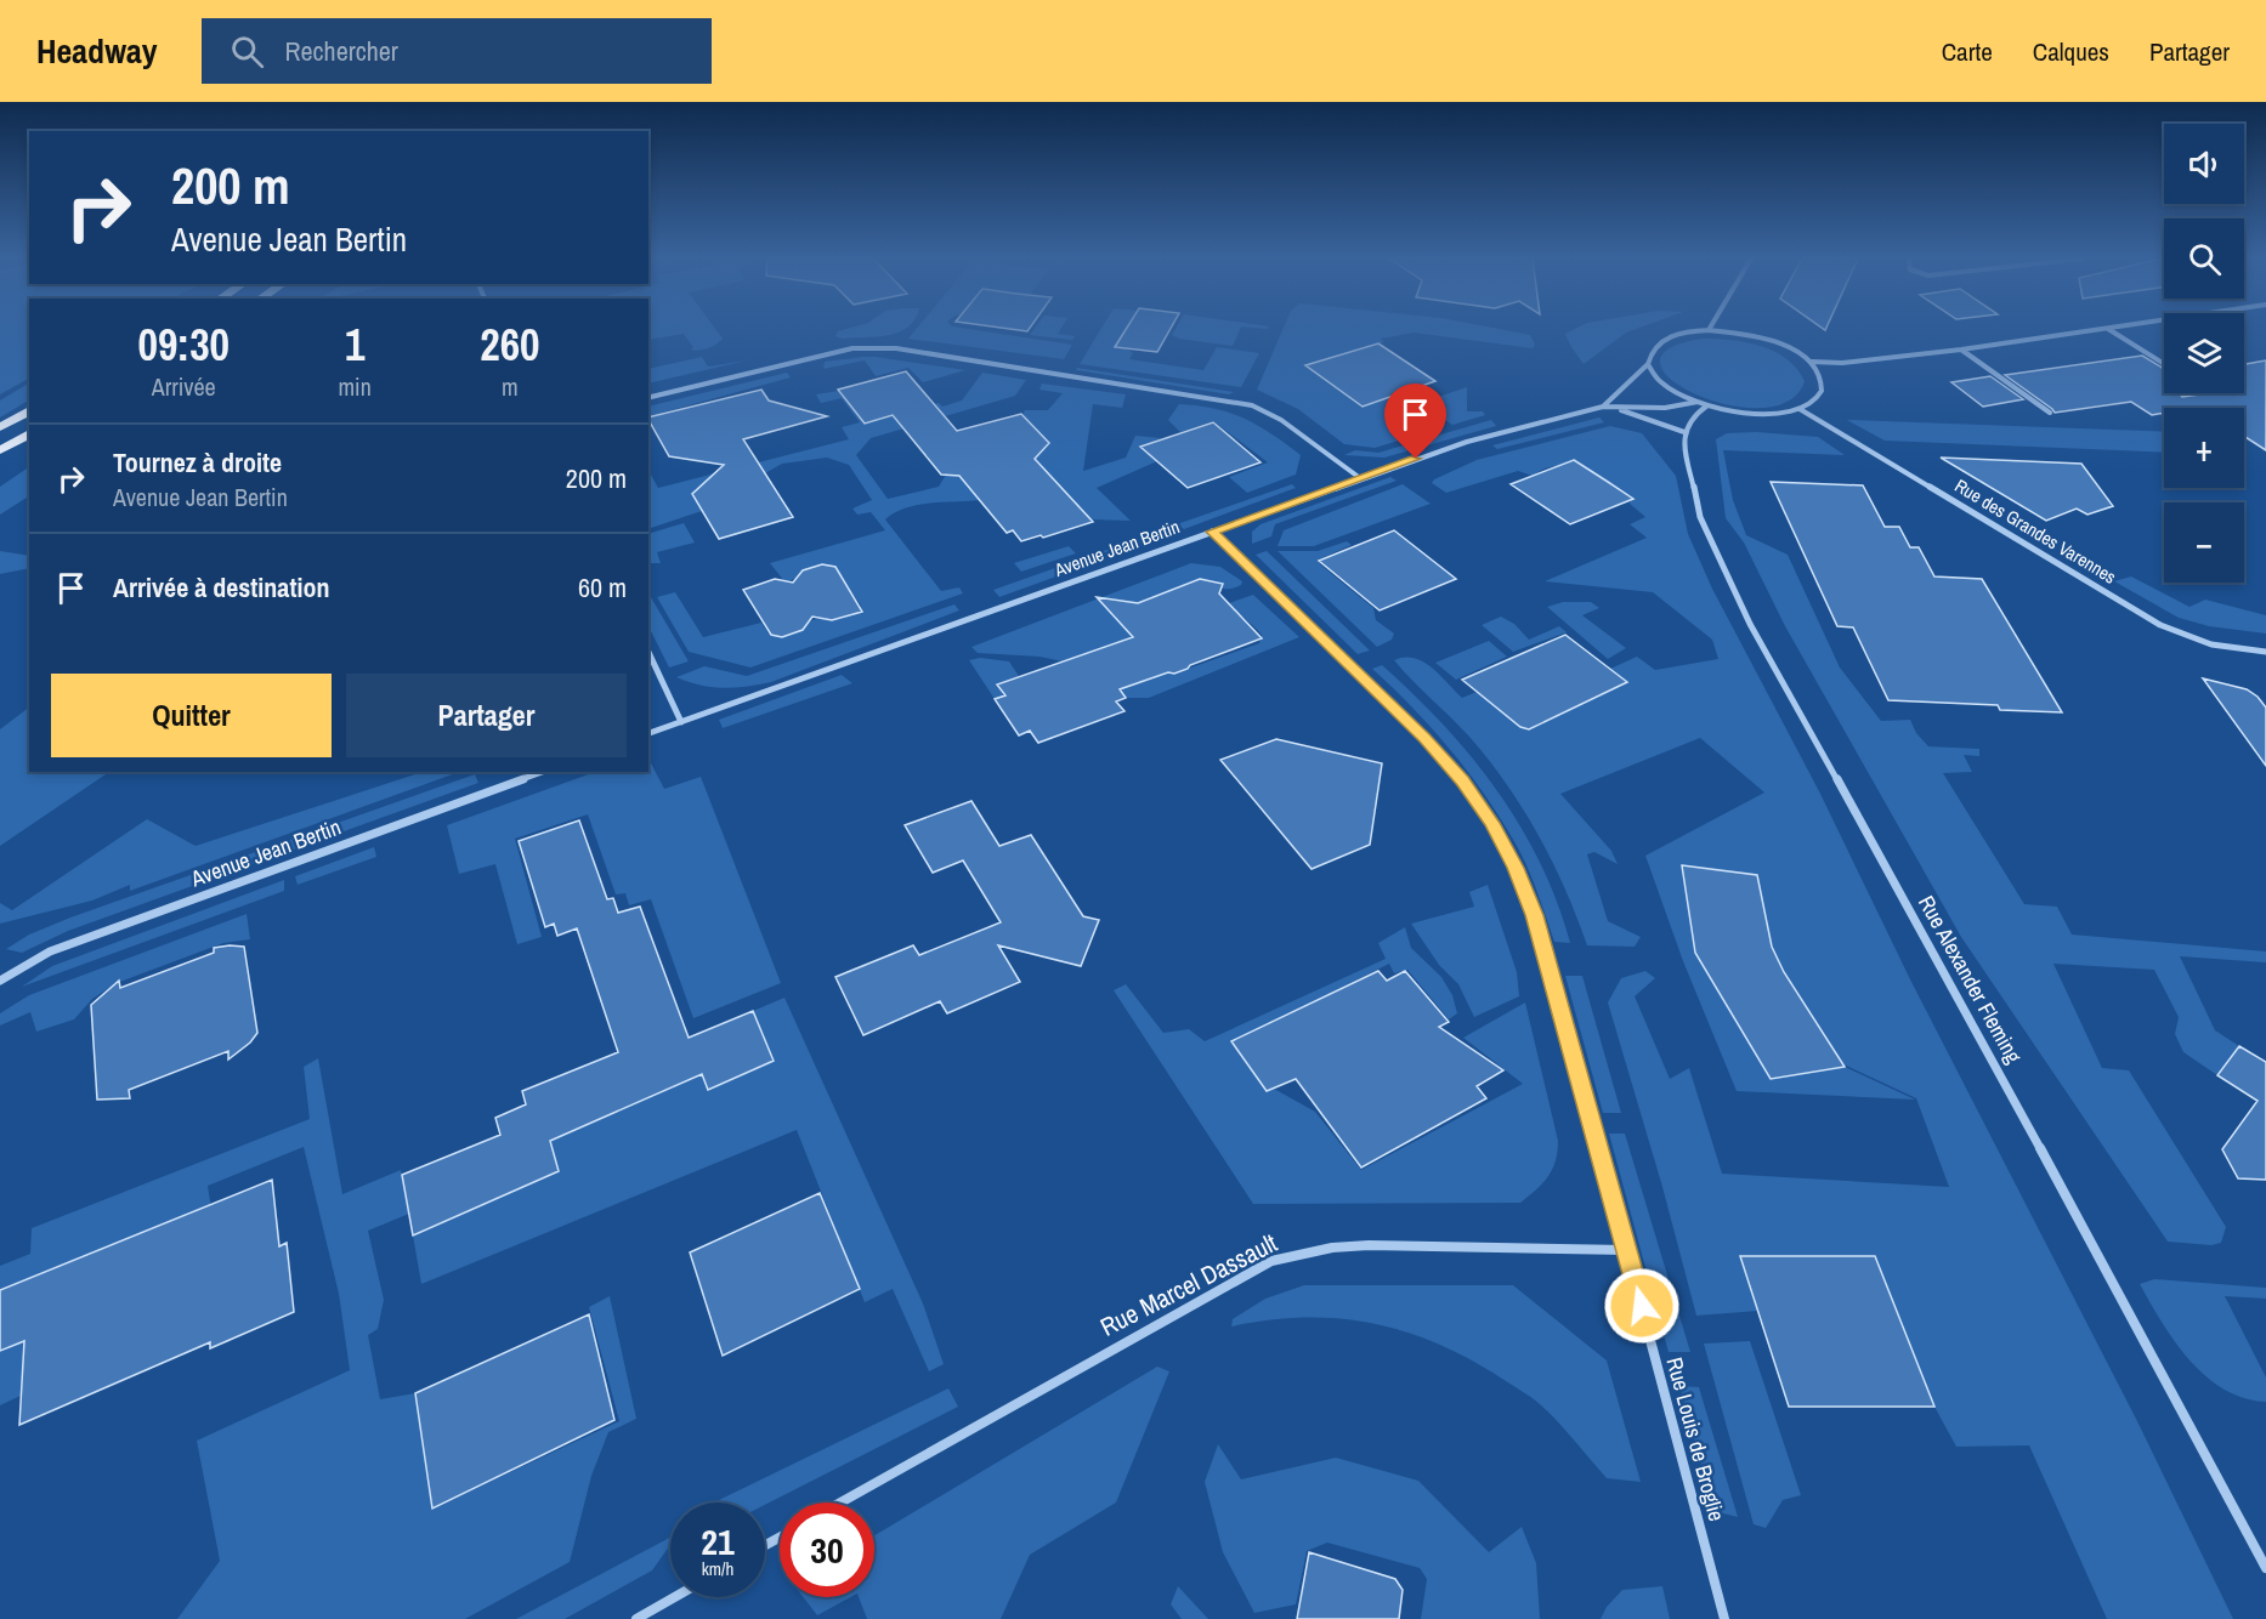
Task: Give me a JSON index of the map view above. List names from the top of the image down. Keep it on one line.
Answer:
{"streets":{"street":["Rue des Grandes Varennes","Avenue Jean Bertin","Rue Alexander Fleming","Rue Marcel Dassault","Rue Louis de Broglie"]},"crossings":[["Avenue Jean Bertin","Rue Alexander Fleming"],["Avenue Jean Bertin","Rue Louis de Broglie"],["Rue Marcel Dassault","Rue Louis de Broglie"]],"page":{"header":"Headway","search":"Rechercher","nav":["Carte","Calques","Partager"],"map_buttons":["+","−"],"turn":["200 m","Avenue Jean Bertin"],"eta":["09:30","Arrivée","1","min","260","m"],"list":[{"name":"Tournez à droite","note":"Avenue Jean Bertin","value":"200 m"},{"name":"Arrivée à destination","value":"60 m"}],"buttons":["Quitter","Partager"],"speed":"21 km/h","limit":"30"}}
